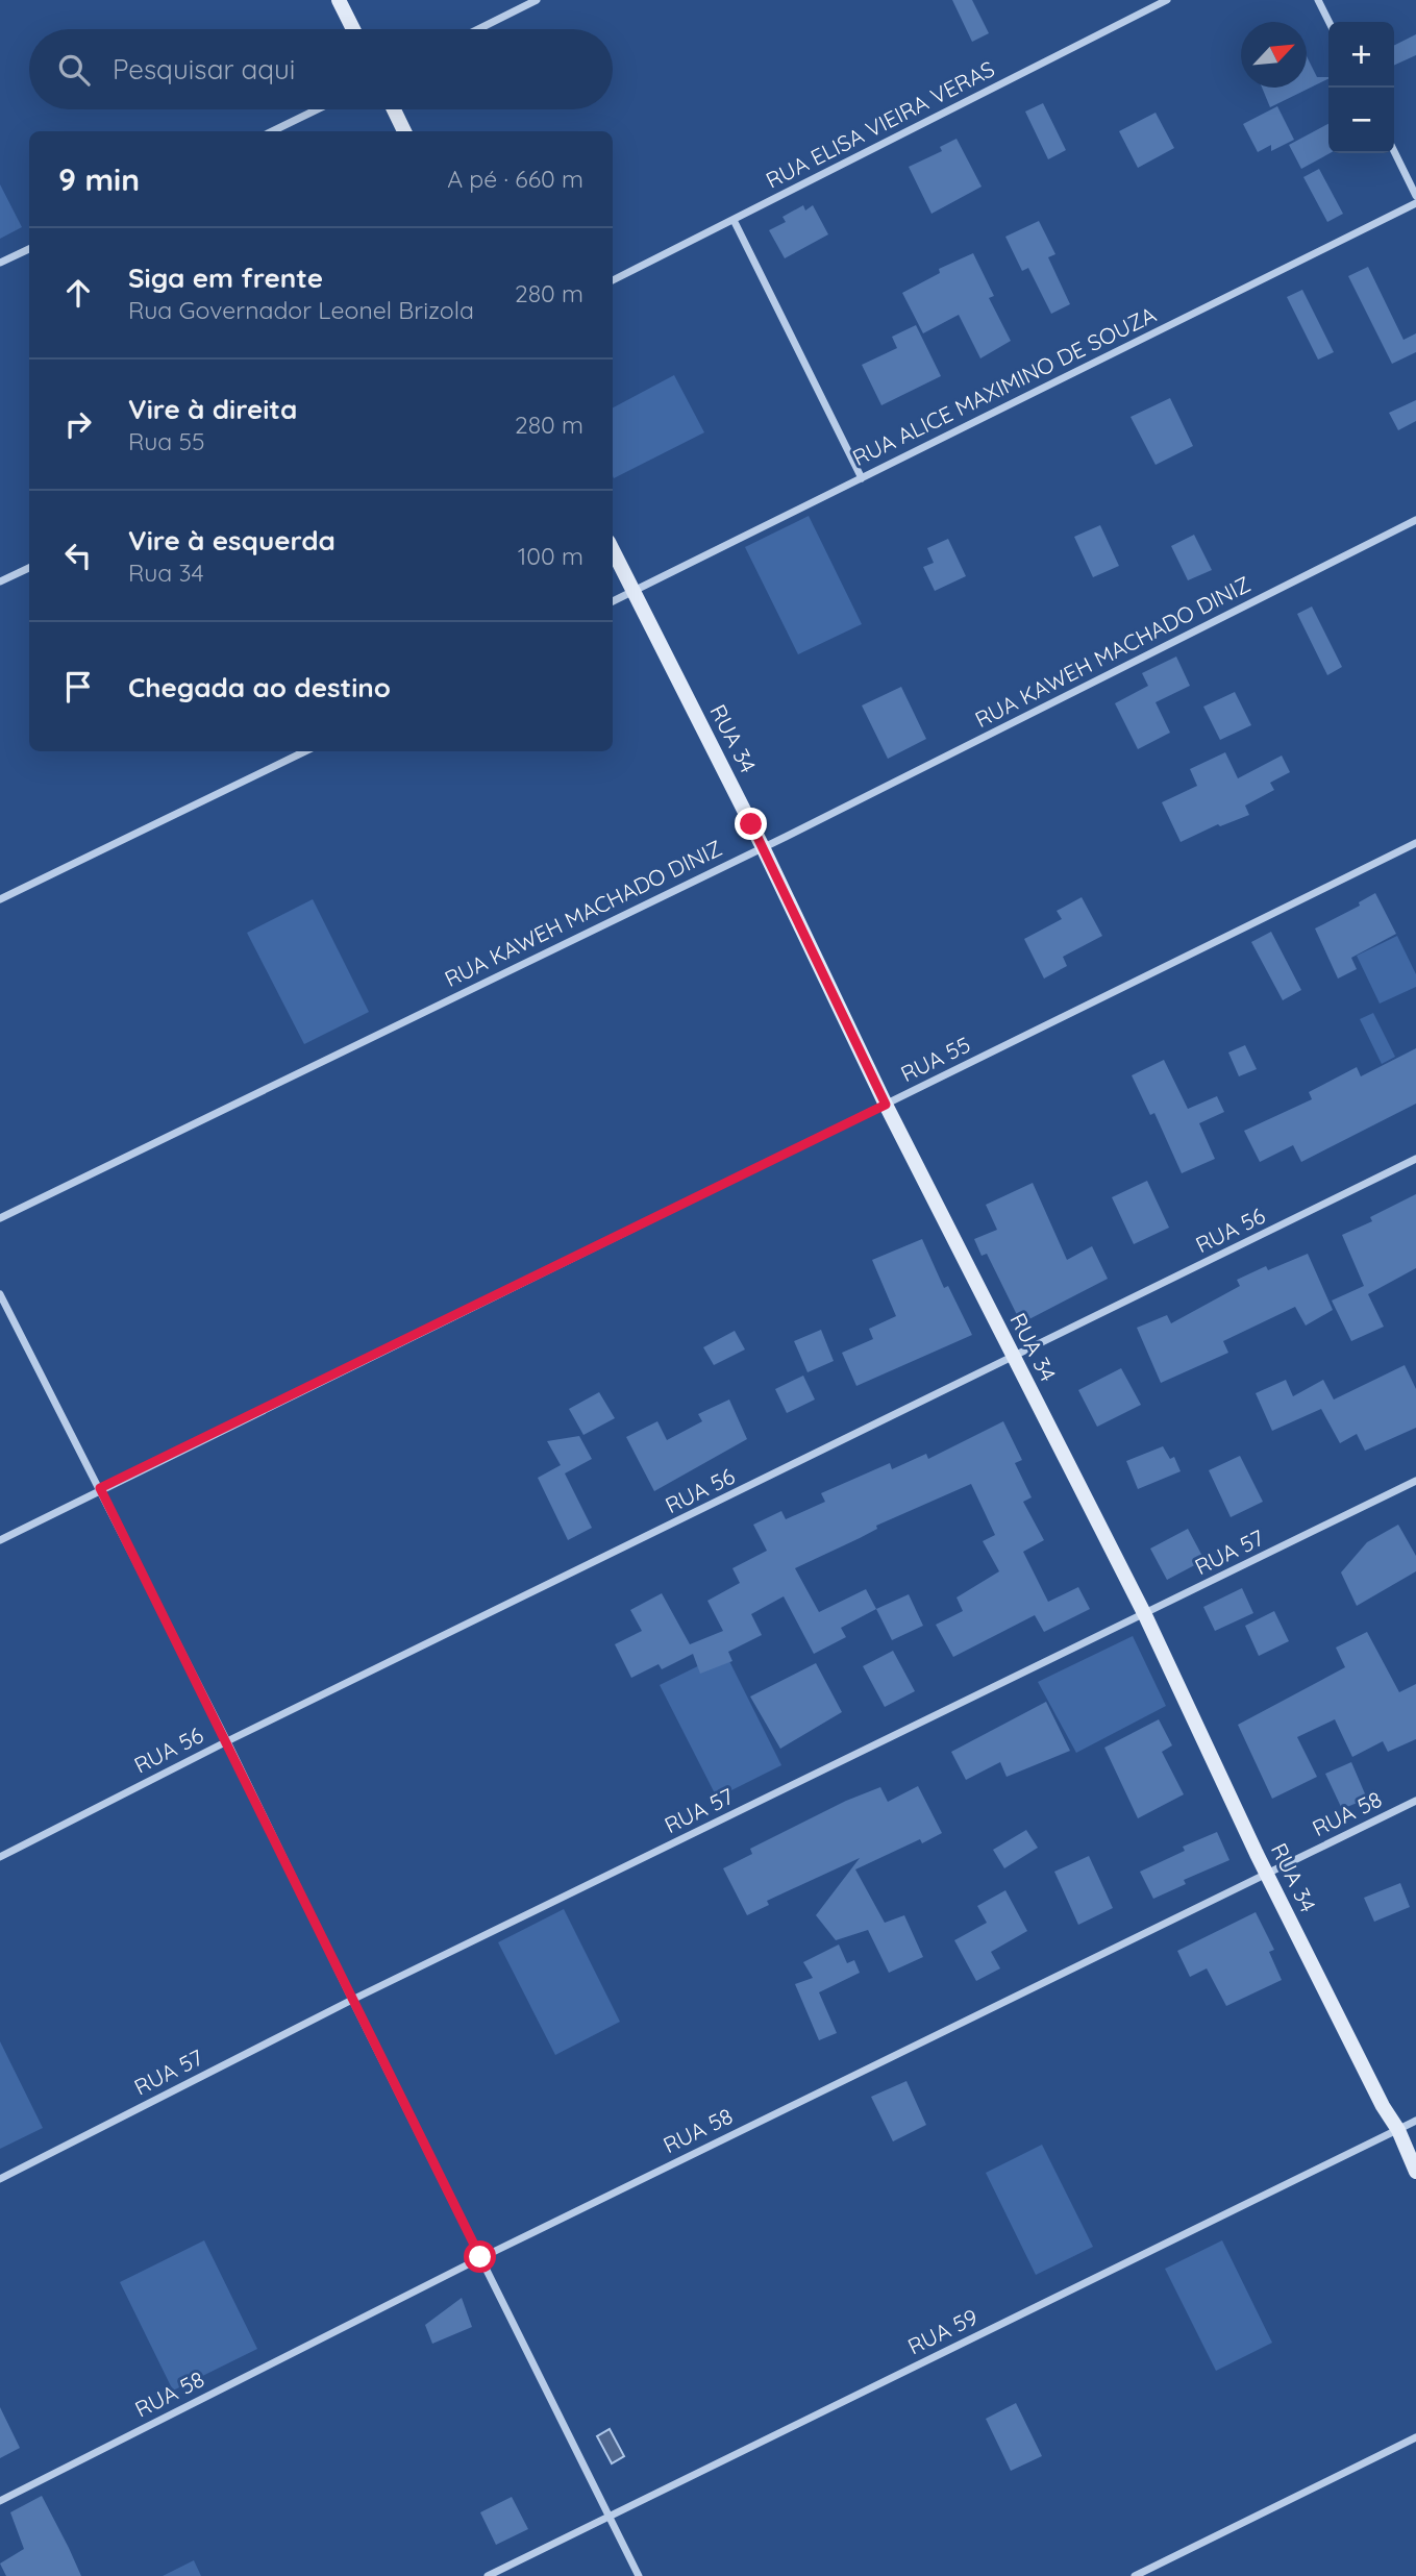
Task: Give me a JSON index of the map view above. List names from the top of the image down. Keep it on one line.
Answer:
{"streets":{"street":["RUA ELISA VIEIRA VERAS","RUA ALICE MAXIMINO DE SOUZA","RUA KAWEH MACHADO DINIZ","RUA 34","RUA 55","RUA 56","RUA 57","RUA 58","RUA 59"]},"crossings":[["RUA ALICE MAXIMINO DE SOUZA","RUA 34"],["RUA KAWEH MACHADO DINIZ","RUA 34"],["RUA 34","RUA 55"],["RUA 34","RUA 56"],["RUA 34","RUA 57"],["RUA 34","RUA 58"],["RUA 34","RUA 59"]],"north":"top right","page":{"map_buttons":["+","−"],"search":"Pesquisar aqui","heading":["9 min","A pé · 660 m"],"list":[["Siga em frente","Rua Governador Leonel Brizola","280 m"],["Vire à direita","Rua 55","280 m"],["Vire à esquerda","Rua 34","100 m"],"Chegada ao destino"]}}
